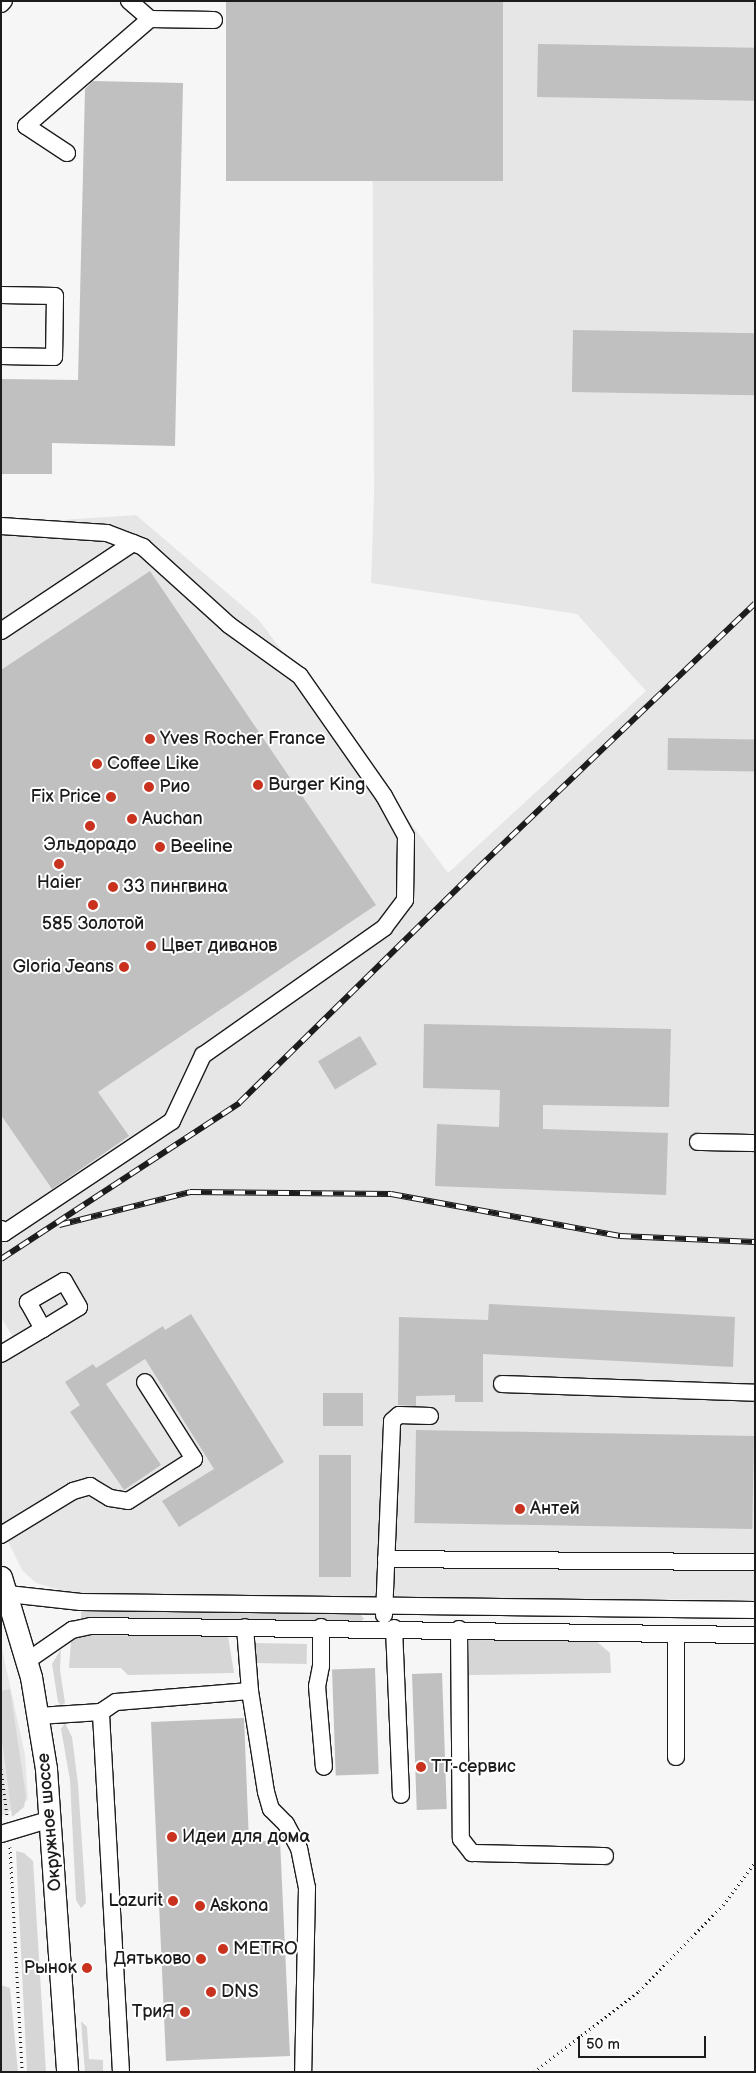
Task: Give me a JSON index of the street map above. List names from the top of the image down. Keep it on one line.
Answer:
{"streets":{"main road":["Окружное шоссе"]},"places":["Yves Rocher France","Coffee Like","Burger King","Рио","Fix Price","Auchan","Эльдорадо","Beeline","Haier","33 пингвина","585 Золотой","Цвет диванов","Gloria Jeans","Антей","ТТ-сервис","Идеи для дома","Lazurit","Askona","METRO","Дятьково","Рынок","DNS","ТриЯ"],"scale_bar":"50 m"}
